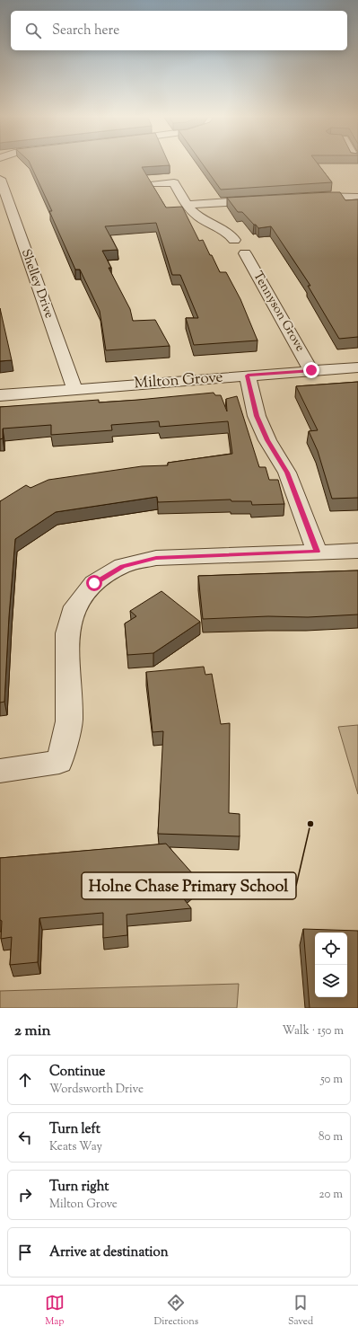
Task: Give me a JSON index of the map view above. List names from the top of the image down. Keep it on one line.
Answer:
{"streets":{"street":["Shelley Drive","Tennyson Grove","Milton Grove"]},"crossings":[["Shelley Drive","Milton Grove"],["Tennyson Grove","Milton Grove"]],"places":["Holne Chase Primary School"],"page":{"search":"Search here","heading":["2 min","Walk · 150 m"],"list":[["Continue","Wordsworth Drive","50 m"],["Turn left","Keats Way","80 m"],["Turn right","Milton Grove","20 m"],"Arrive at destination"],"nav":["Map","Directions","Saved"]}}
